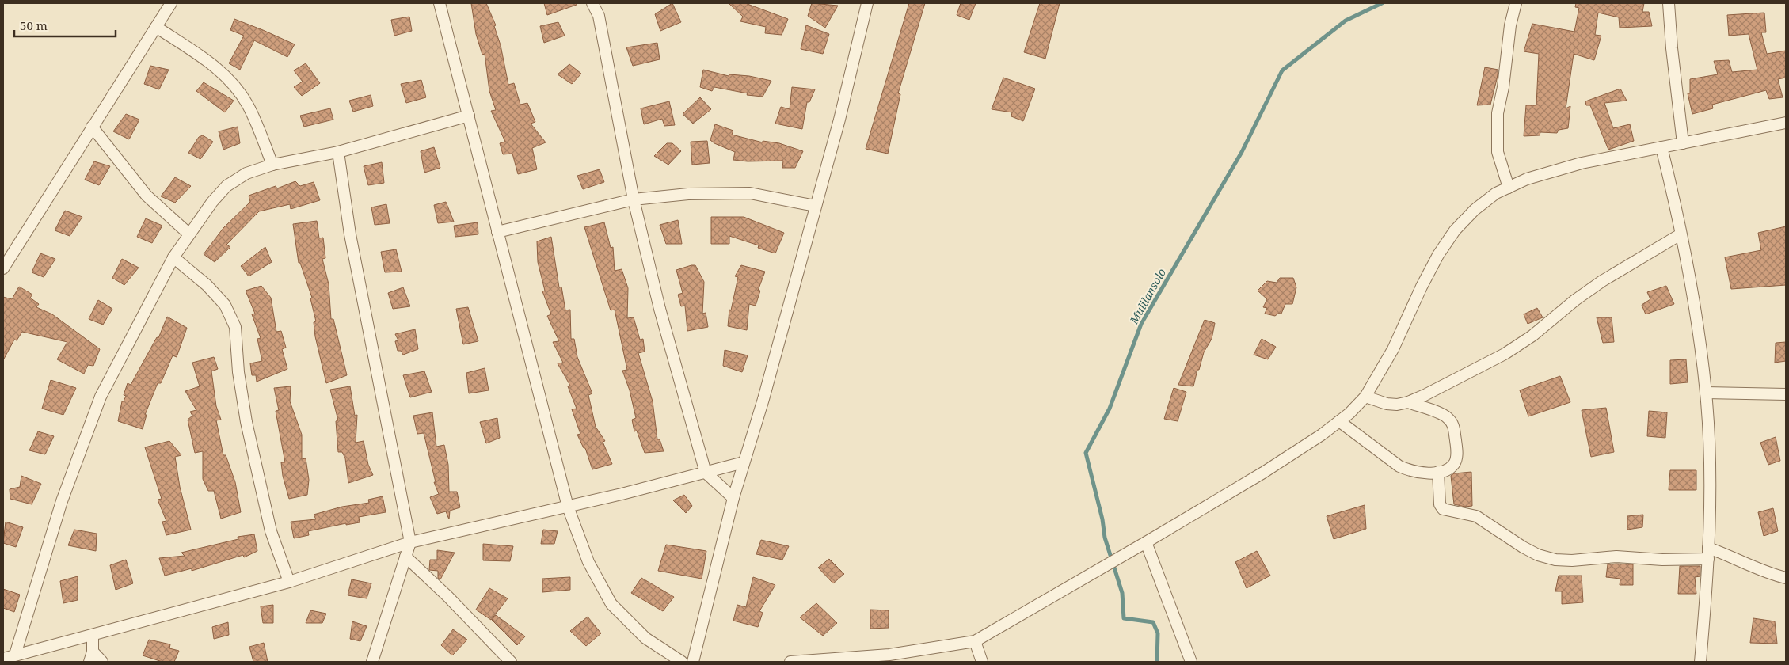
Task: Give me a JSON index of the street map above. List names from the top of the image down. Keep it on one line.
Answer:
{"water":["Mulilansolo"],"scale_bar":"50 m"}
